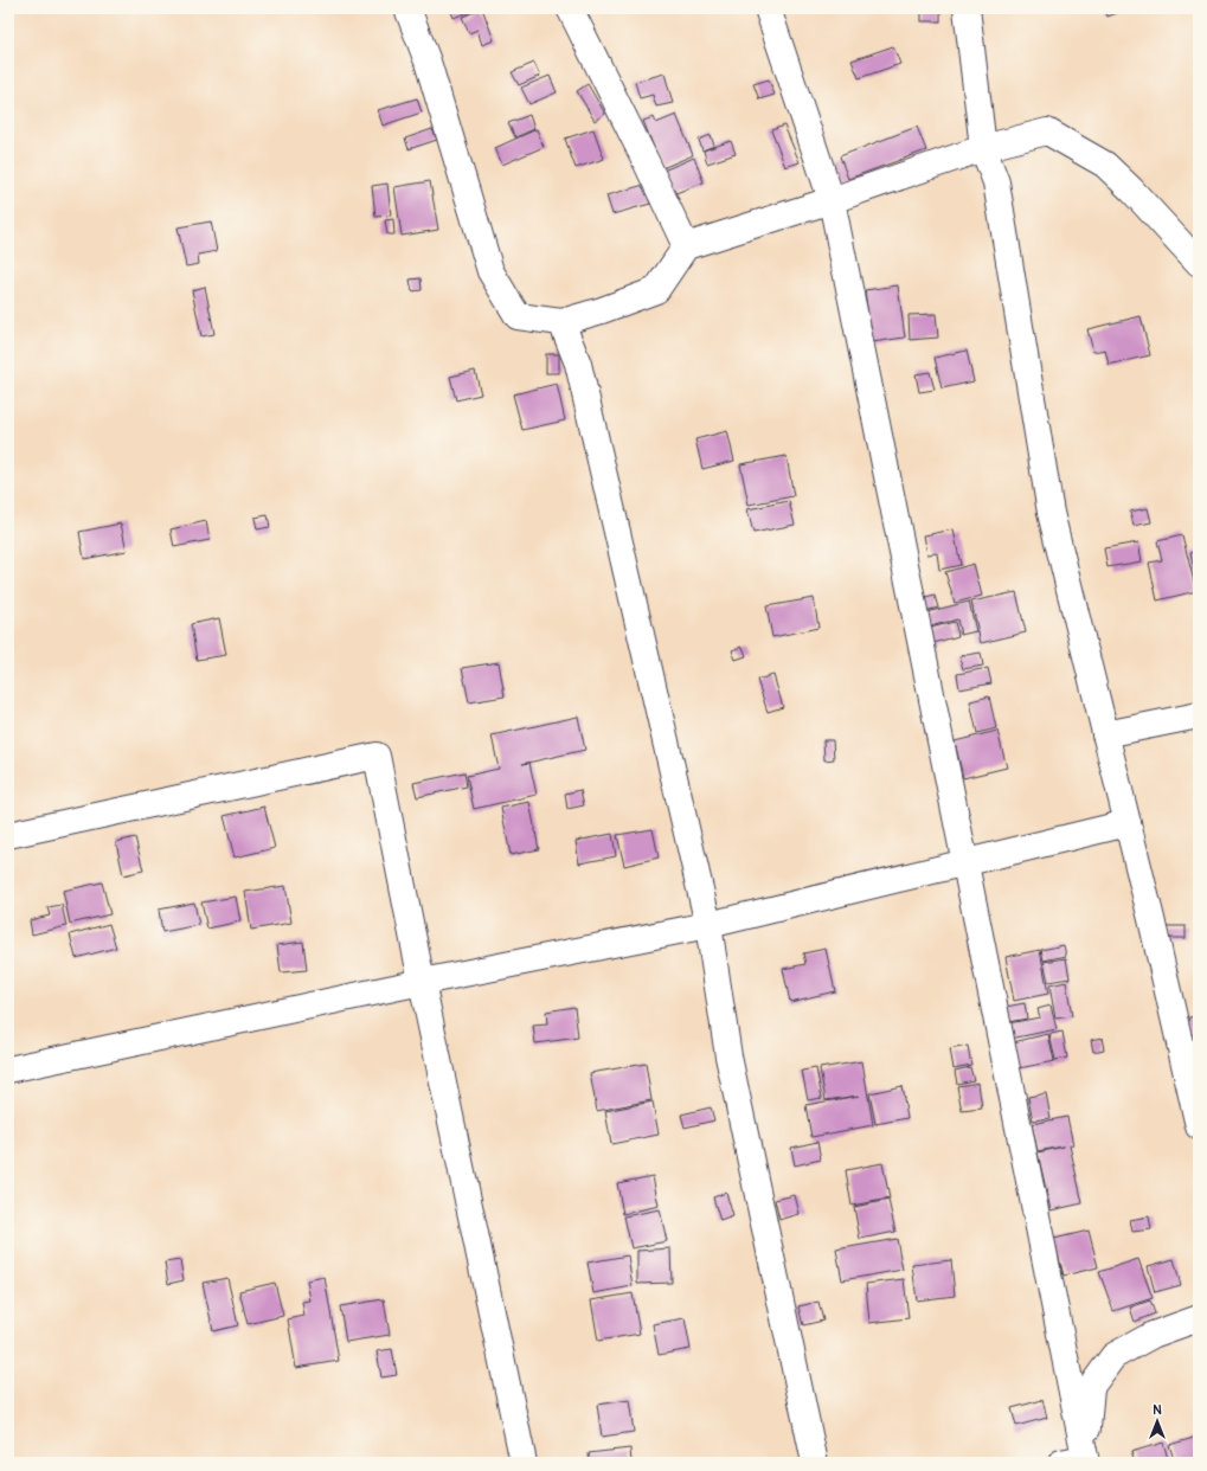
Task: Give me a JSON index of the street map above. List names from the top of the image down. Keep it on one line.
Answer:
{"north":"top"}
